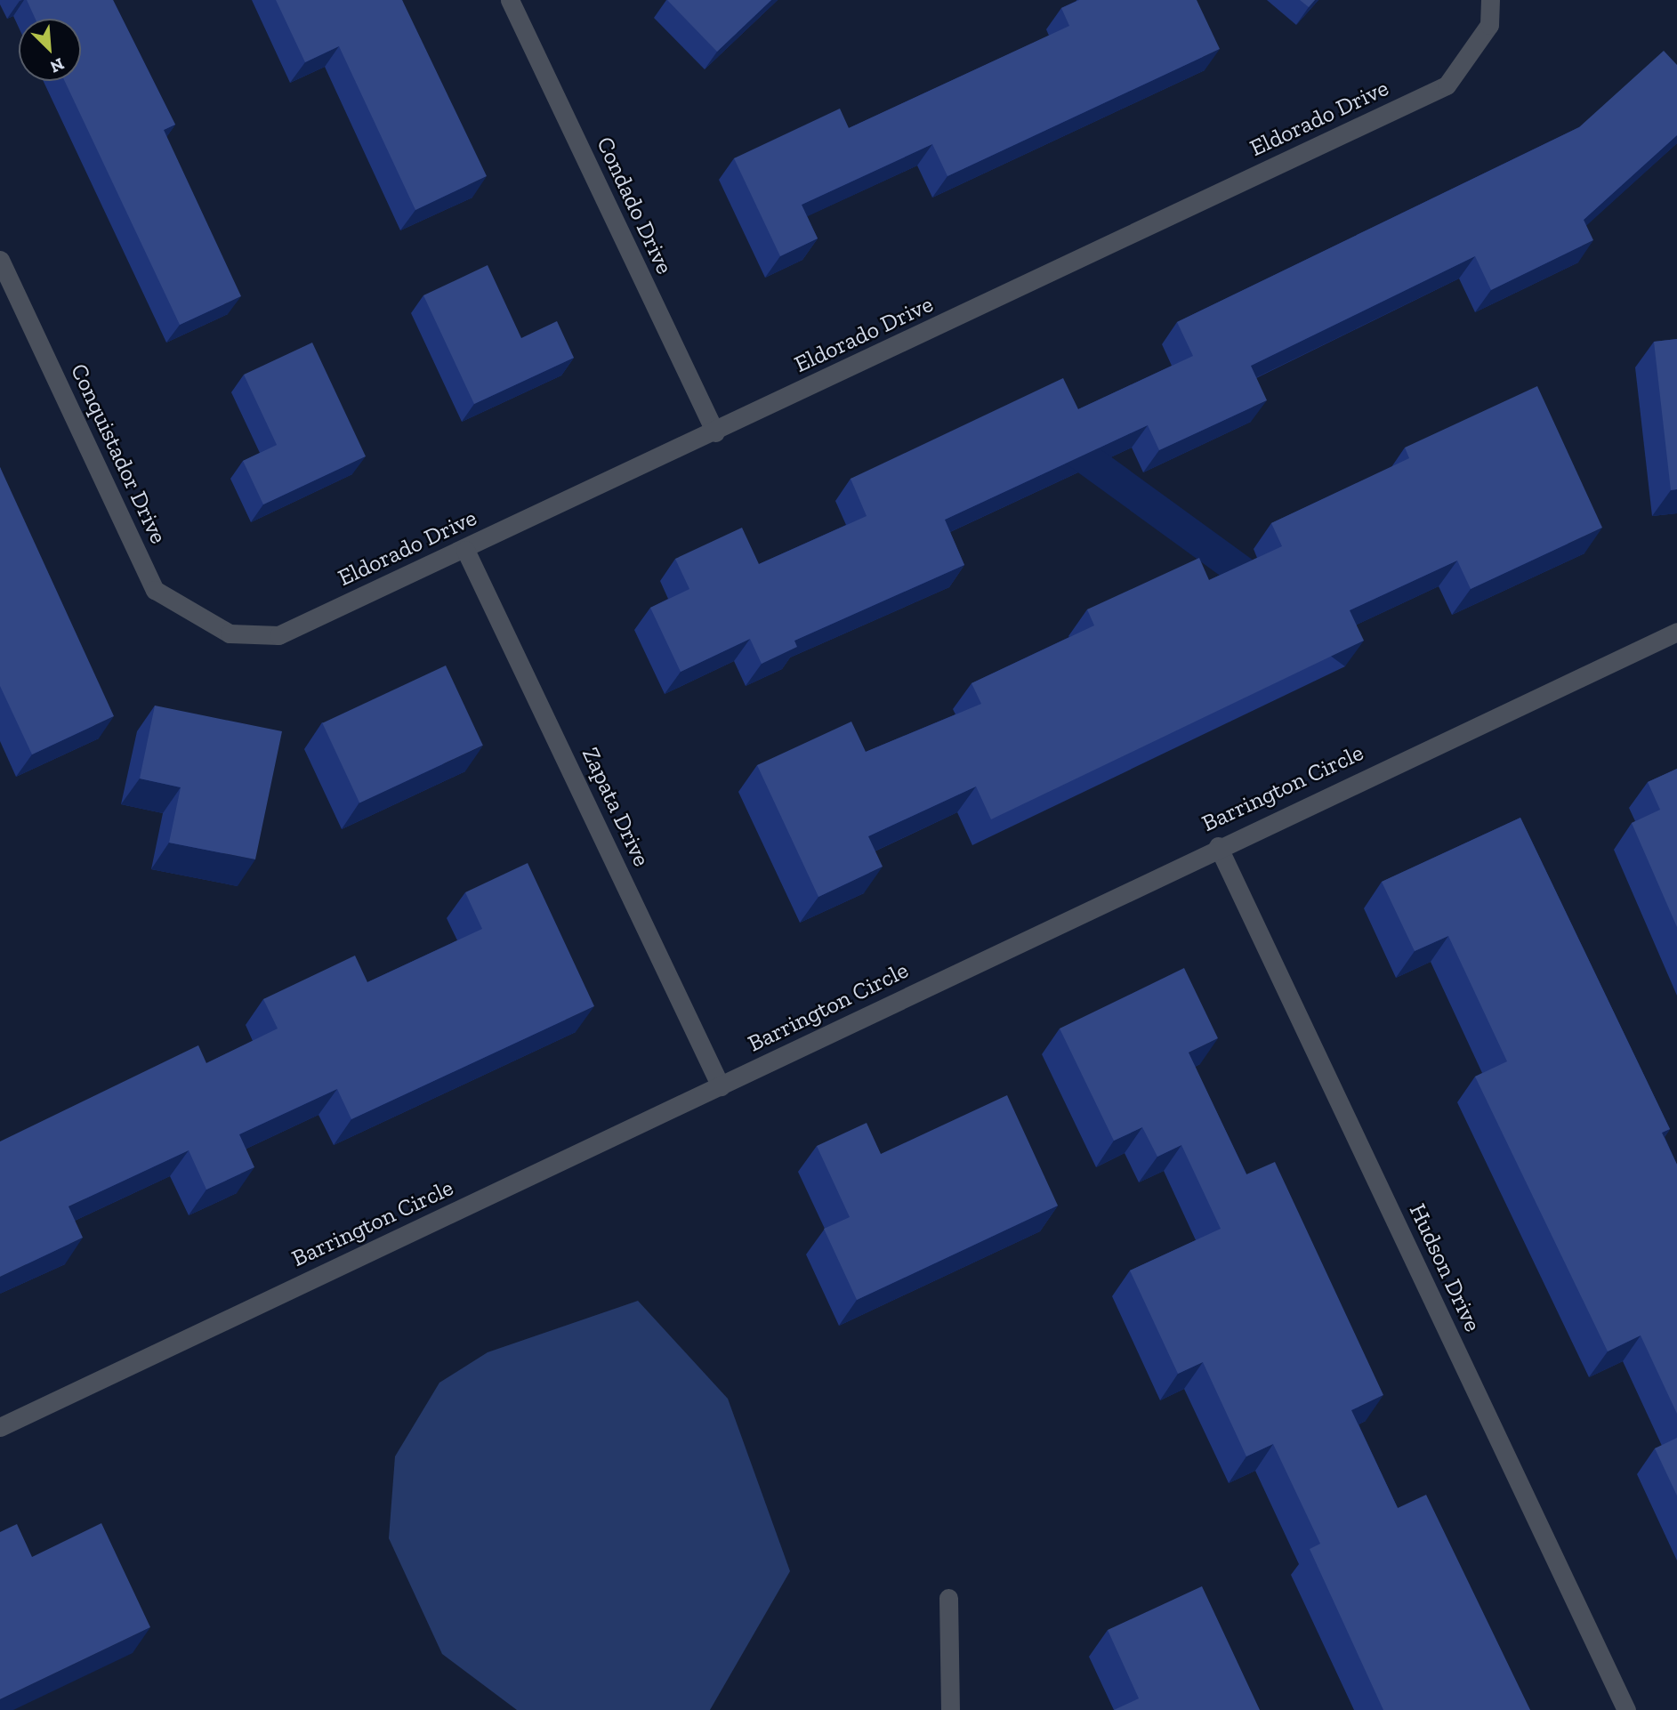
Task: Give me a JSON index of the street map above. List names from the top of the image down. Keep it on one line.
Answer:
{"streets":{"street":["Eldorado Drive","Condado Drive","Conquistador Drive","Barrington Circle","Zapata Drive","Hudson Drive"]},"crossings":[["Eldorado Drive","Condado Drive"],["Eldorado Drive","Conquistador Drive"],["Eldorado Drive","Zapata Drive"],["Barrington Circle","Zapata Drive"],["Barrington Circle","Hudson Drive"]],"north":"bottom right"}
